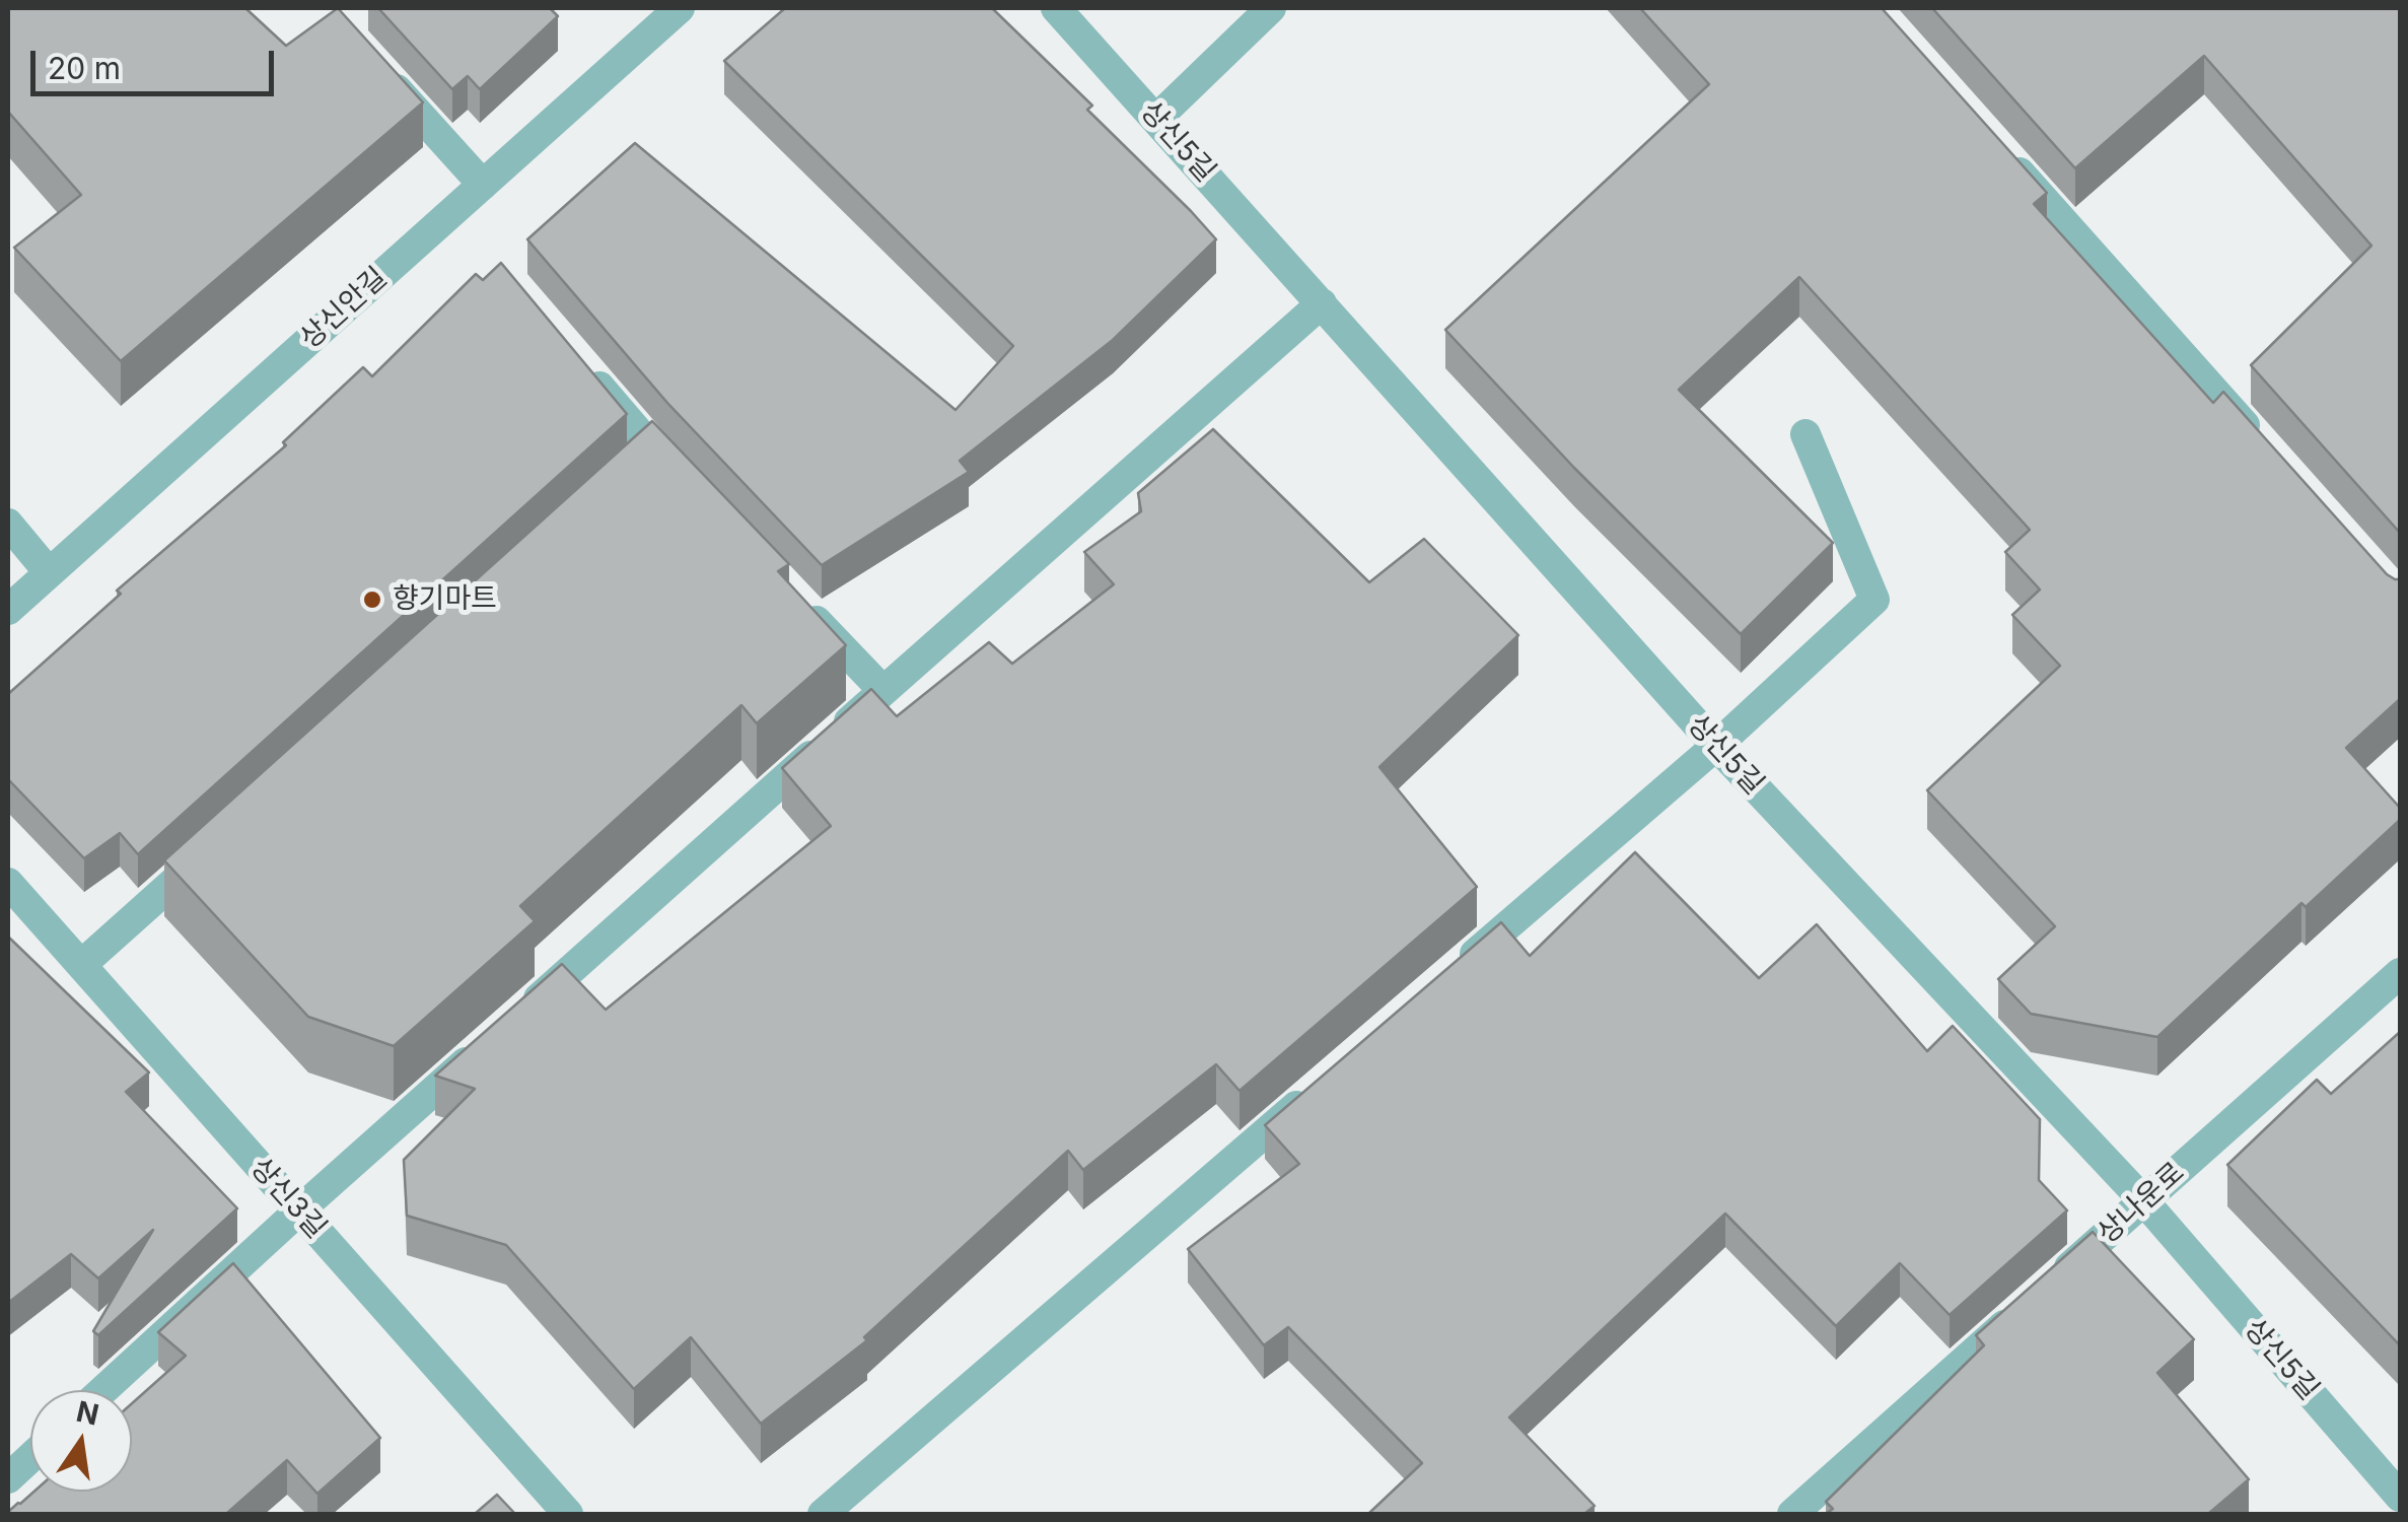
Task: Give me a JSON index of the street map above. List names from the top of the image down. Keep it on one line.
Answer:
{"streets":{"street":["상신5길","상신안길","상신3길","상나운로"]},"crossings":[["상신5길","상나운로"]],"places":["향기마트"],"scale_bar":"20 m","north":"top"}
